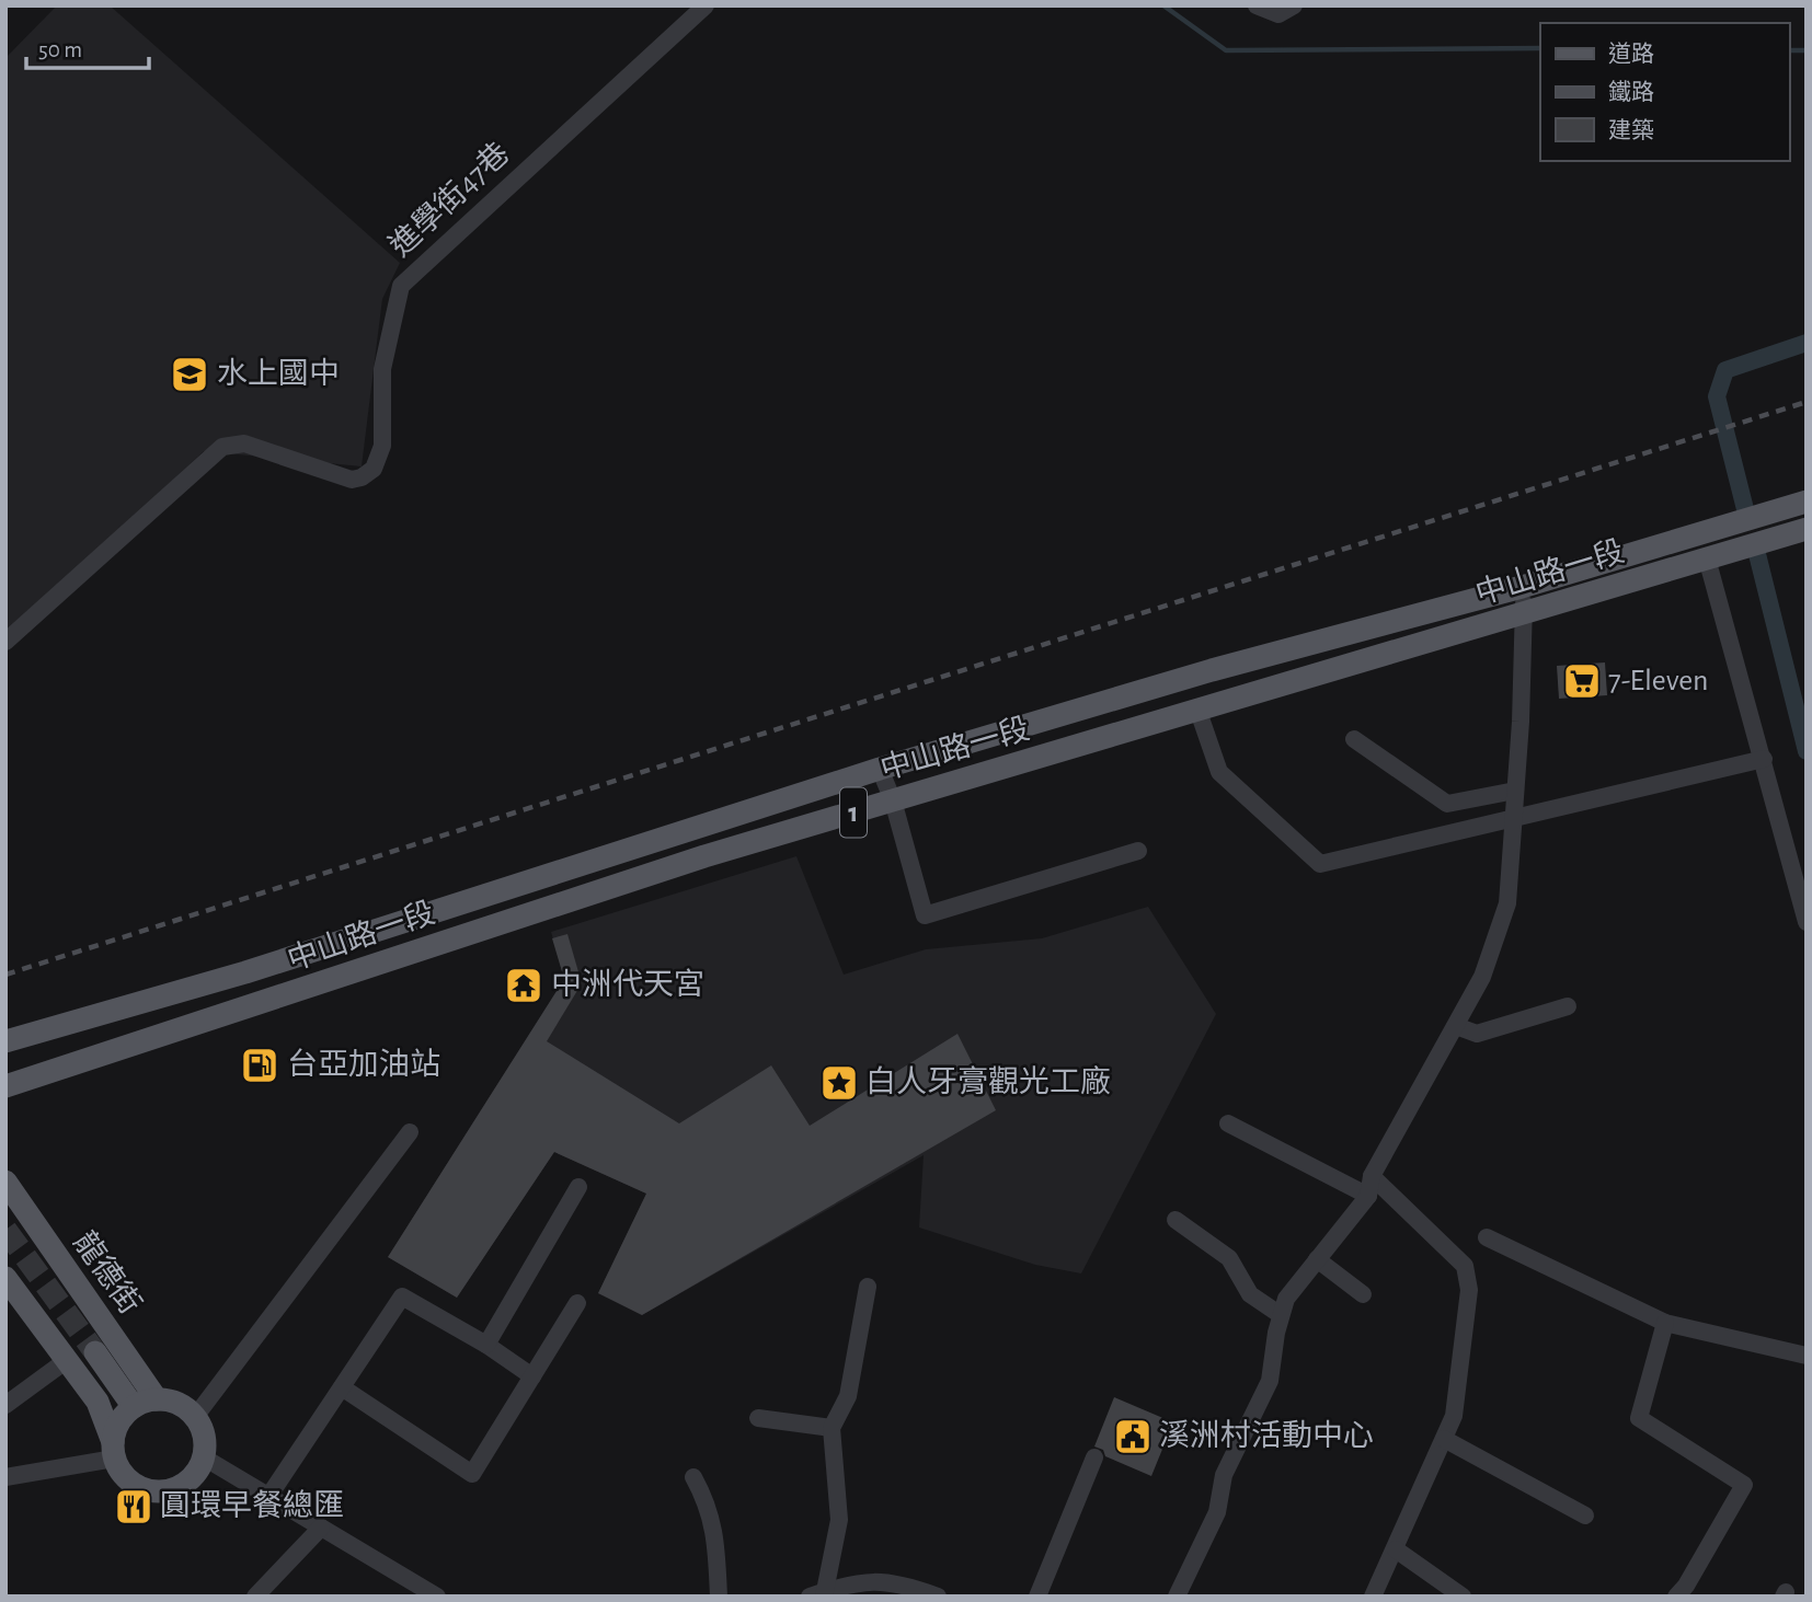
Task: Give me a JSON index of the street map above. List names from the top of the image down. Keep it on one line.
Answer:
{"streets":{"main road":["中山路一段","1","龍德街"],"street":["進學街47巷"]},"crossings":[["中山路一段","1"]],"places":{"school or university":["水上國中"],"supermarket":["7-Eleven"],"temple":["中洲代天宮"],"fuel station":["台亞加油站"],"place":["白人牙膏觀光工廠"],"public building":["溪洲村活動中心"],"restaurant":["圓環早餐總匯"]},"legend":["道路","鐵路","建築"],"scale_bar":"50 m"}
